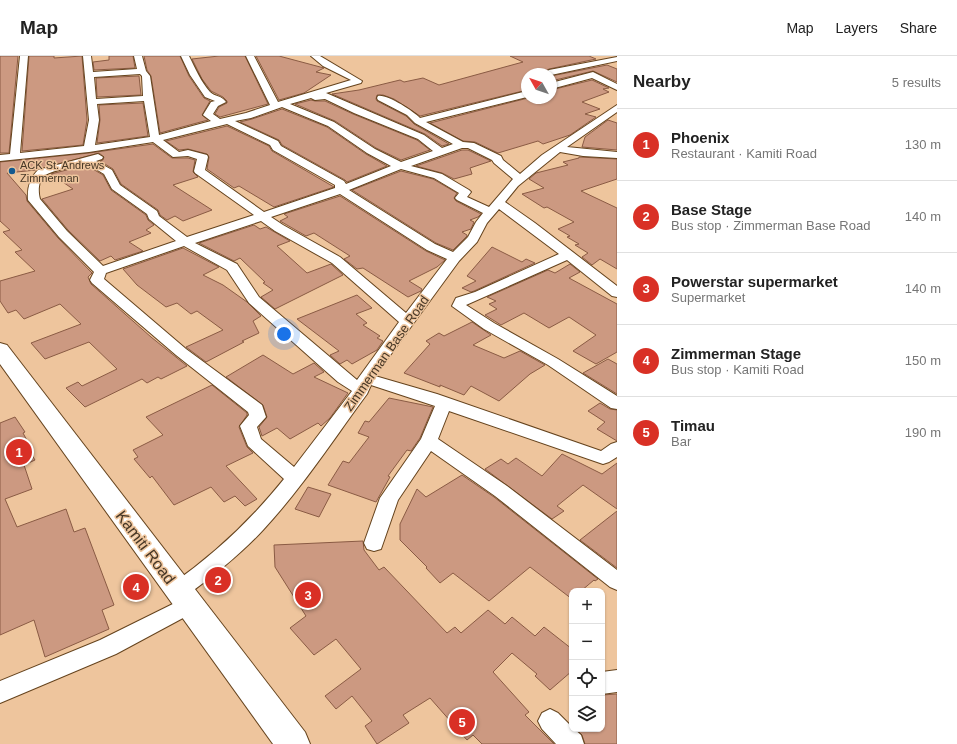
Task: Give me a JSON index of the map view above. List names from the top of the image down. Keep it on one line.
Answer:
{"streets":{"main road":["Kamiti Road"],"street":["Zimmerman Base Road"]},"crossings":[["Zimmerman Base Road","Kamiti Road"]],"places":["ACK St. Andrews Zimmerman"],"north":"top left","page":{"header":"Map","nav":["Map","Layers","Share"],"heading":["Nearby","5 results"],"list":[{"mark":"1","name":"Phoenix","note":"Restaurant · Kamiti Road","value":"130 m"},{"mark":"2","name":"Base Stage","note":"Bus stop · Zimmerman Base Road","value":"140 m"},{"mark":"3","name":"Powerstar supermarket","note":"Supermarket","value":"140 m"},{"mark":"4","name":"Zimmerman Stage","note":"Bus stop · Kamiti Road","value":"150 m"},{"mark":"5","name":"Timau","note":"Bar","value":"190 m"}],"pins":["1","2","4","3","5"],"map_buttons":["+","−"]}}
